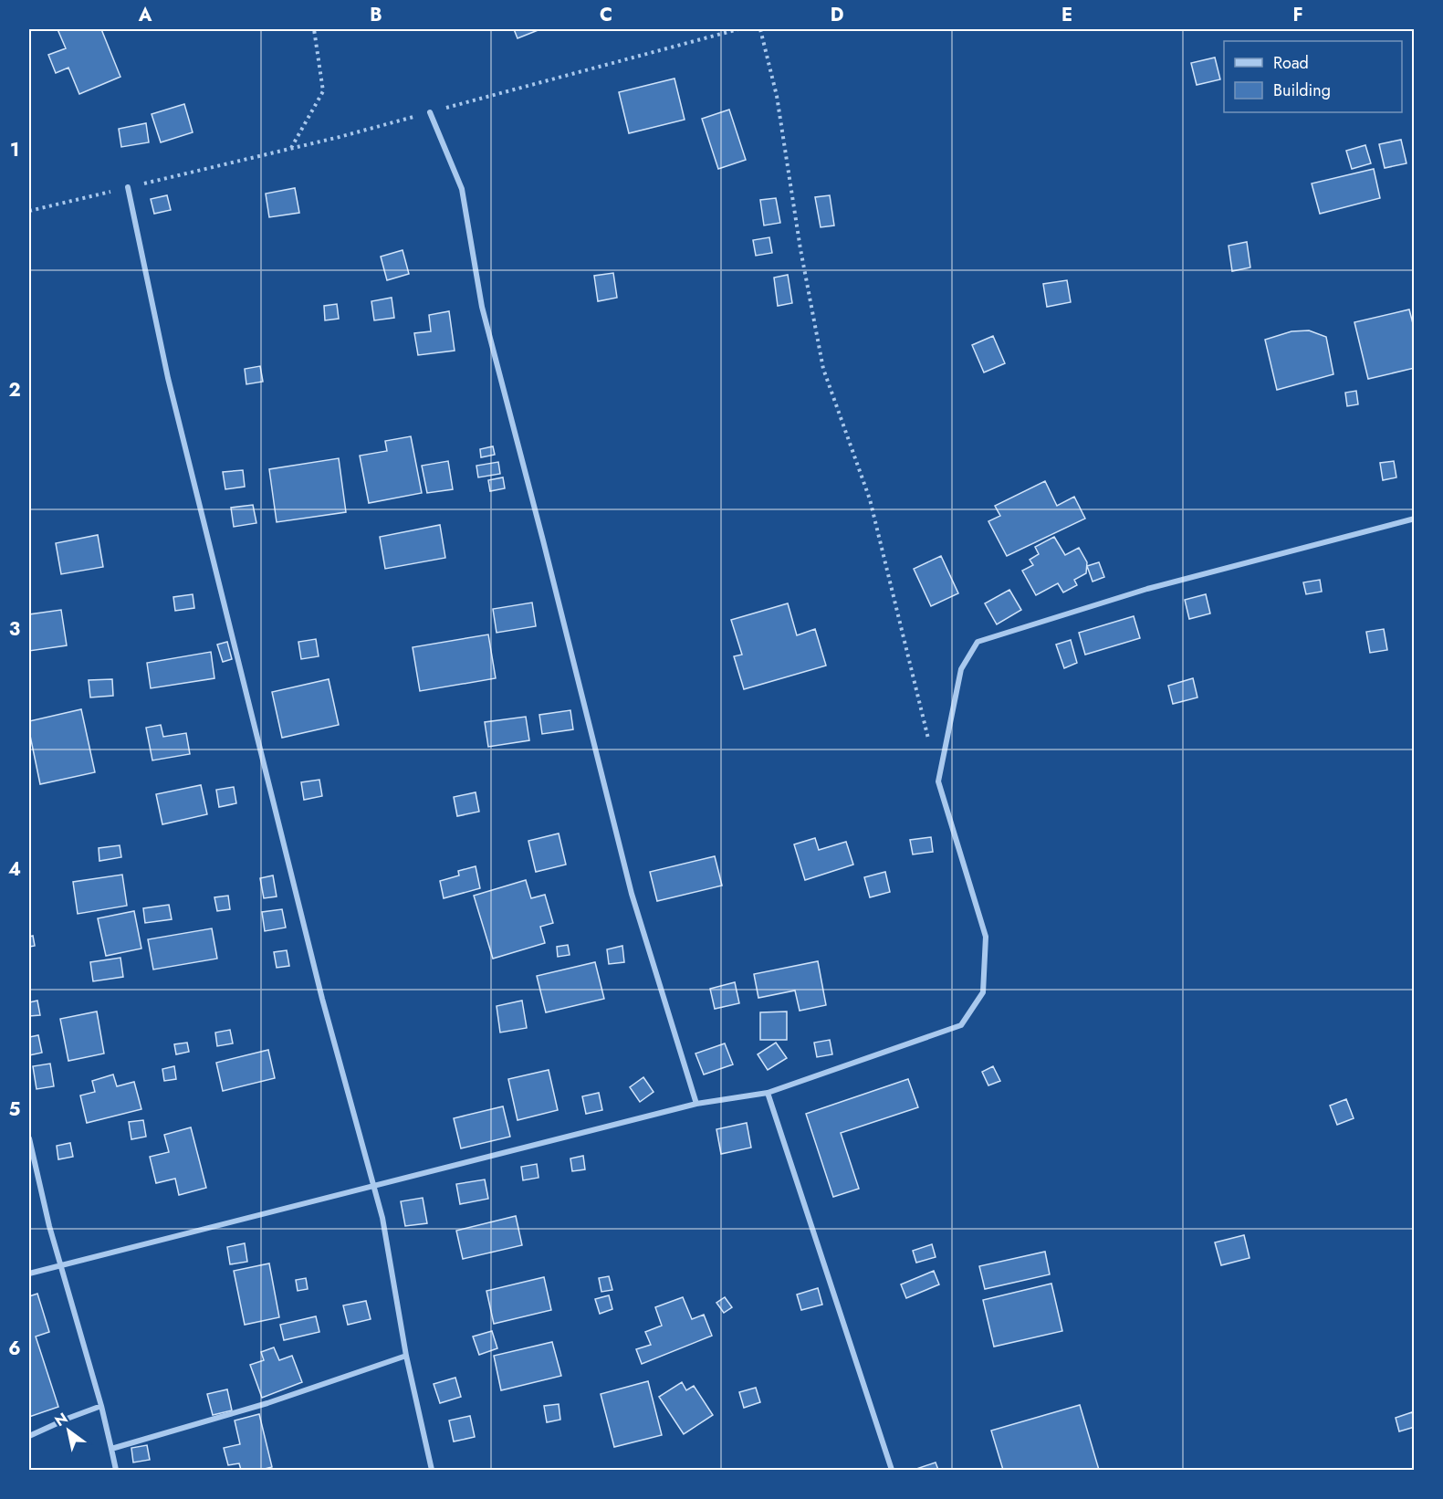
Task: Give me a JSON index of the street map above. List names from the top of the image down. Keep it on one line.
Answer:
{"legend":["Road","Building"],"north":"top left","grid":{"columns":["A","B","C","D","E","F"],"rows":["1","2","3","4","5","6"]}}
